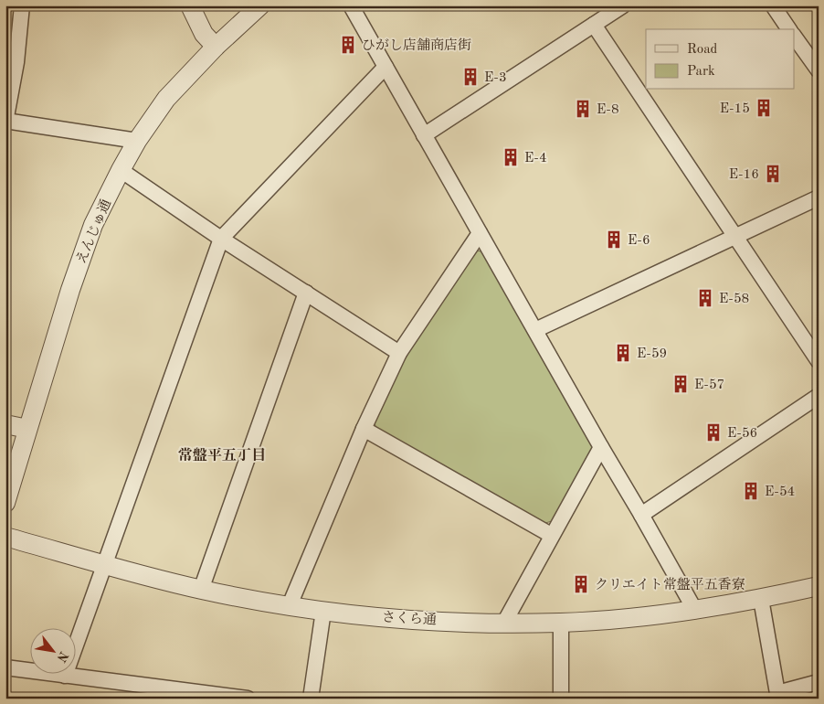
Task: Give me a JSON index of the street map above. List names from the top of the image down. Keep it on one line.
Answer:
{"streets":{"street":["えんじゅ通","さくら通"]},"districts":["常盤平五丁目"],"places":{"building":["ひがし店舗商店街","E-3","E-15","E-8","E-4","E-16","E-6","E-58","E-59","E-57","E-56","E-54","クリエイト常盤平五香寮"]},"legend":["Road","Park"],"north":"bottom right"}
